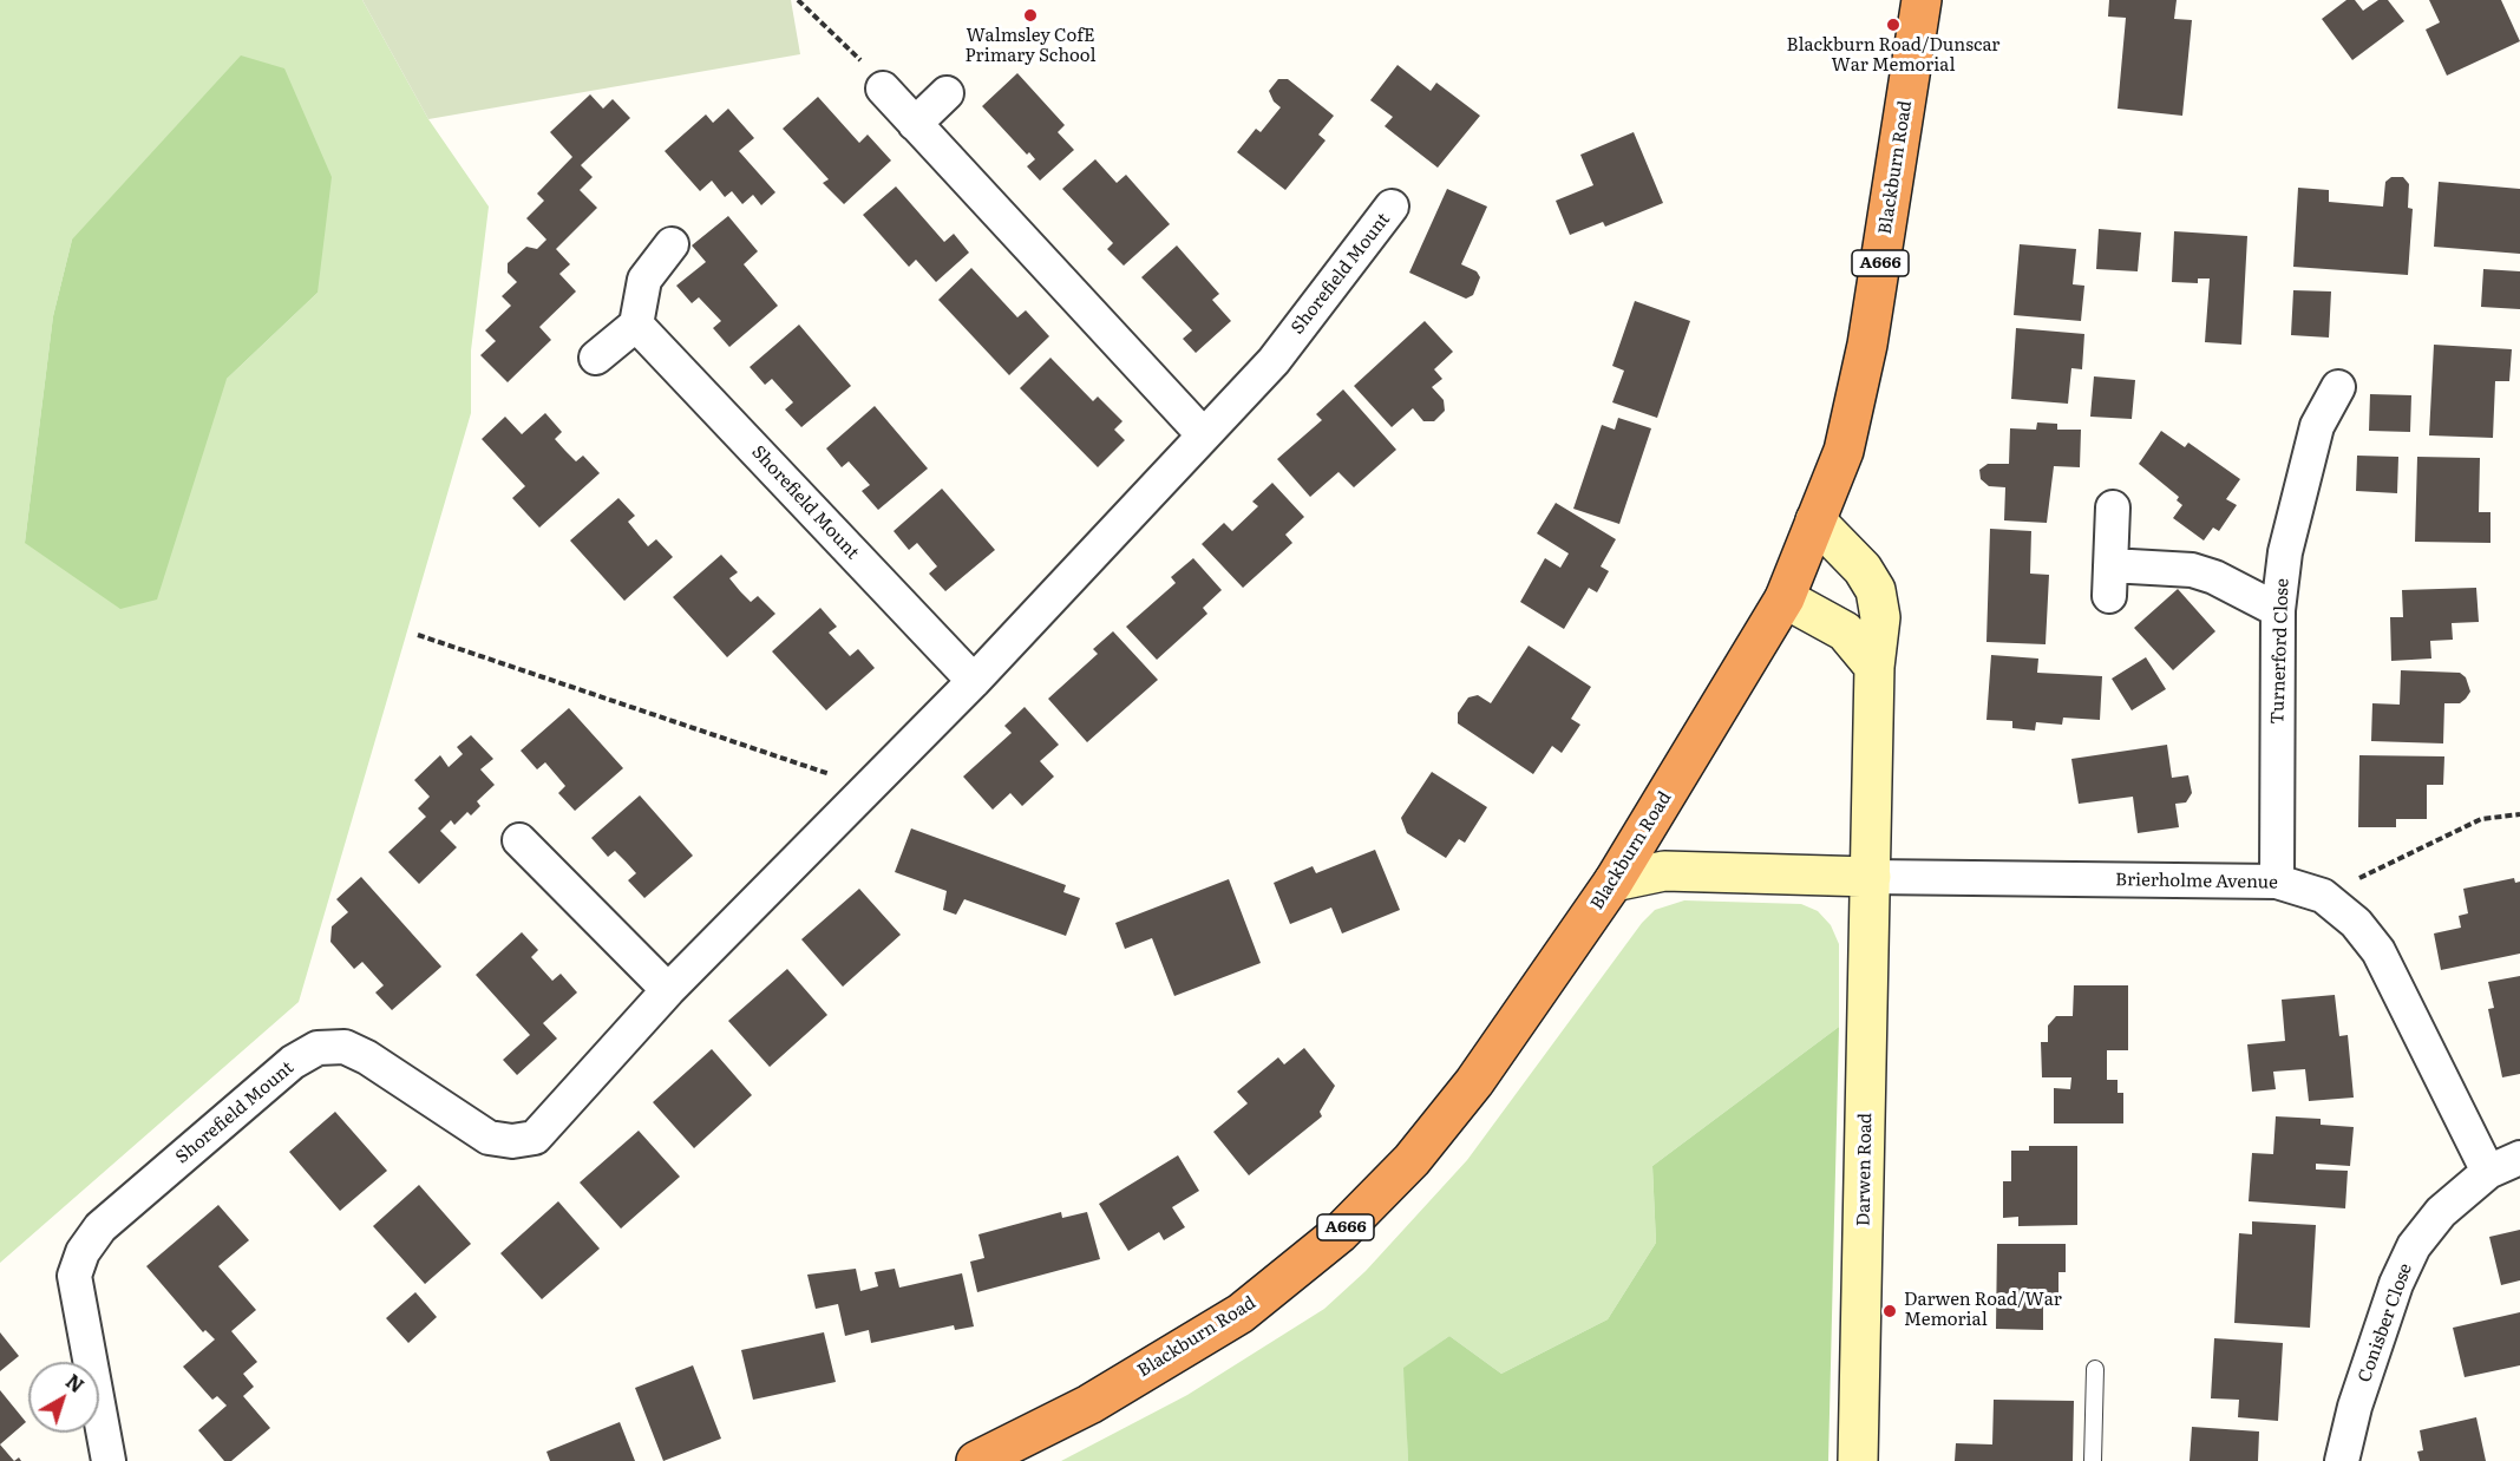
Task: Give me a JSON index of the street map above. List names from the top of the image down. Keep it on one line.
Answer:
{"streets":{"highway":["Blackburn Road","A666"],"main road":["Darwen Road"],"street":["Shorefield Mount","Turnerford Close","Brierholme Avenue","Conisber Close"]},"crossings":[["Blackburn Road","Darwen Road"],["Turnerford Close","Brierholme Avenue"],["Brierholme Avenue","Darwen Road"],["Brierholme Avenue","Conisber Close"]],"places":["Walmsley CofE Primary School","Blackburn Road/Dunscar War Memorial","Darwen Road/War Memorial"],"north":"top right"}
